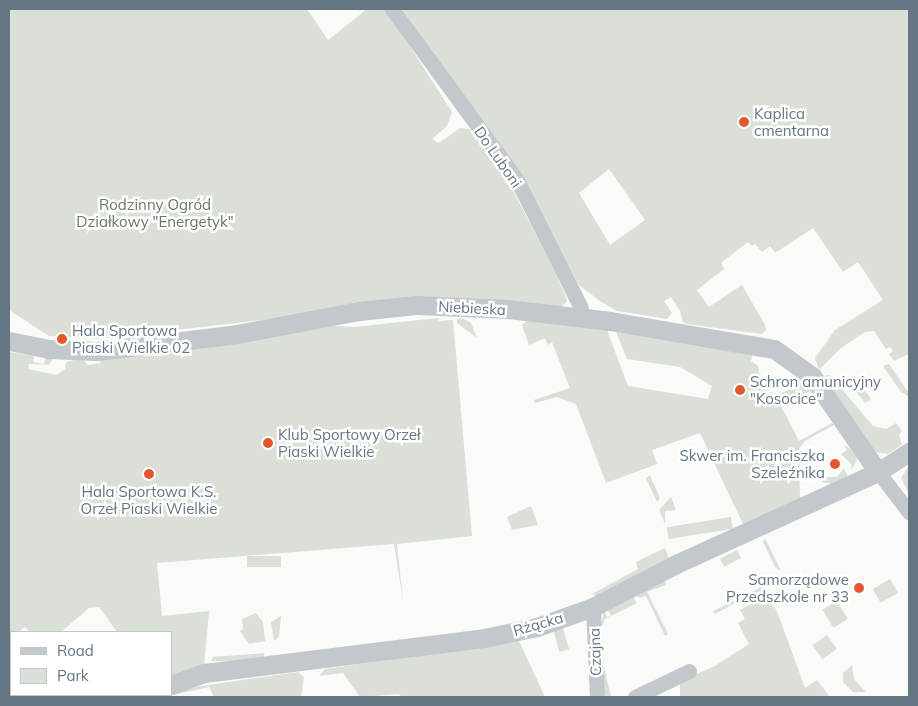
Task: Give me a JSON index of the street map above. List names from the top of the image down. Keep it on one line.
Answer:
{"streets":{"street":["Do Luboni","Niebieska","Rżącka","Czajna"]},"crossings":[["Do Luboni","Niebieska"],["Niebieska","Rżącka"],["Rżącka","Czajna"]],"parks":["Rodzinny Ogród Działkowy \"Energetyk\""],"places":["Kaplica cmentarna","Hala Sportowa Piaski Wielkie 02","Schron amunicyjny \"Kosocice\"","Klub Sportowy Orzeł Piaski Wielkie","Skwer im. Franciszka Szeleźnika","Hala Sportowa K.S. Orzeł Piaski Wielkie","Samorządowe Przedszkole nr 33"],"legend":["Road","Park"]}
